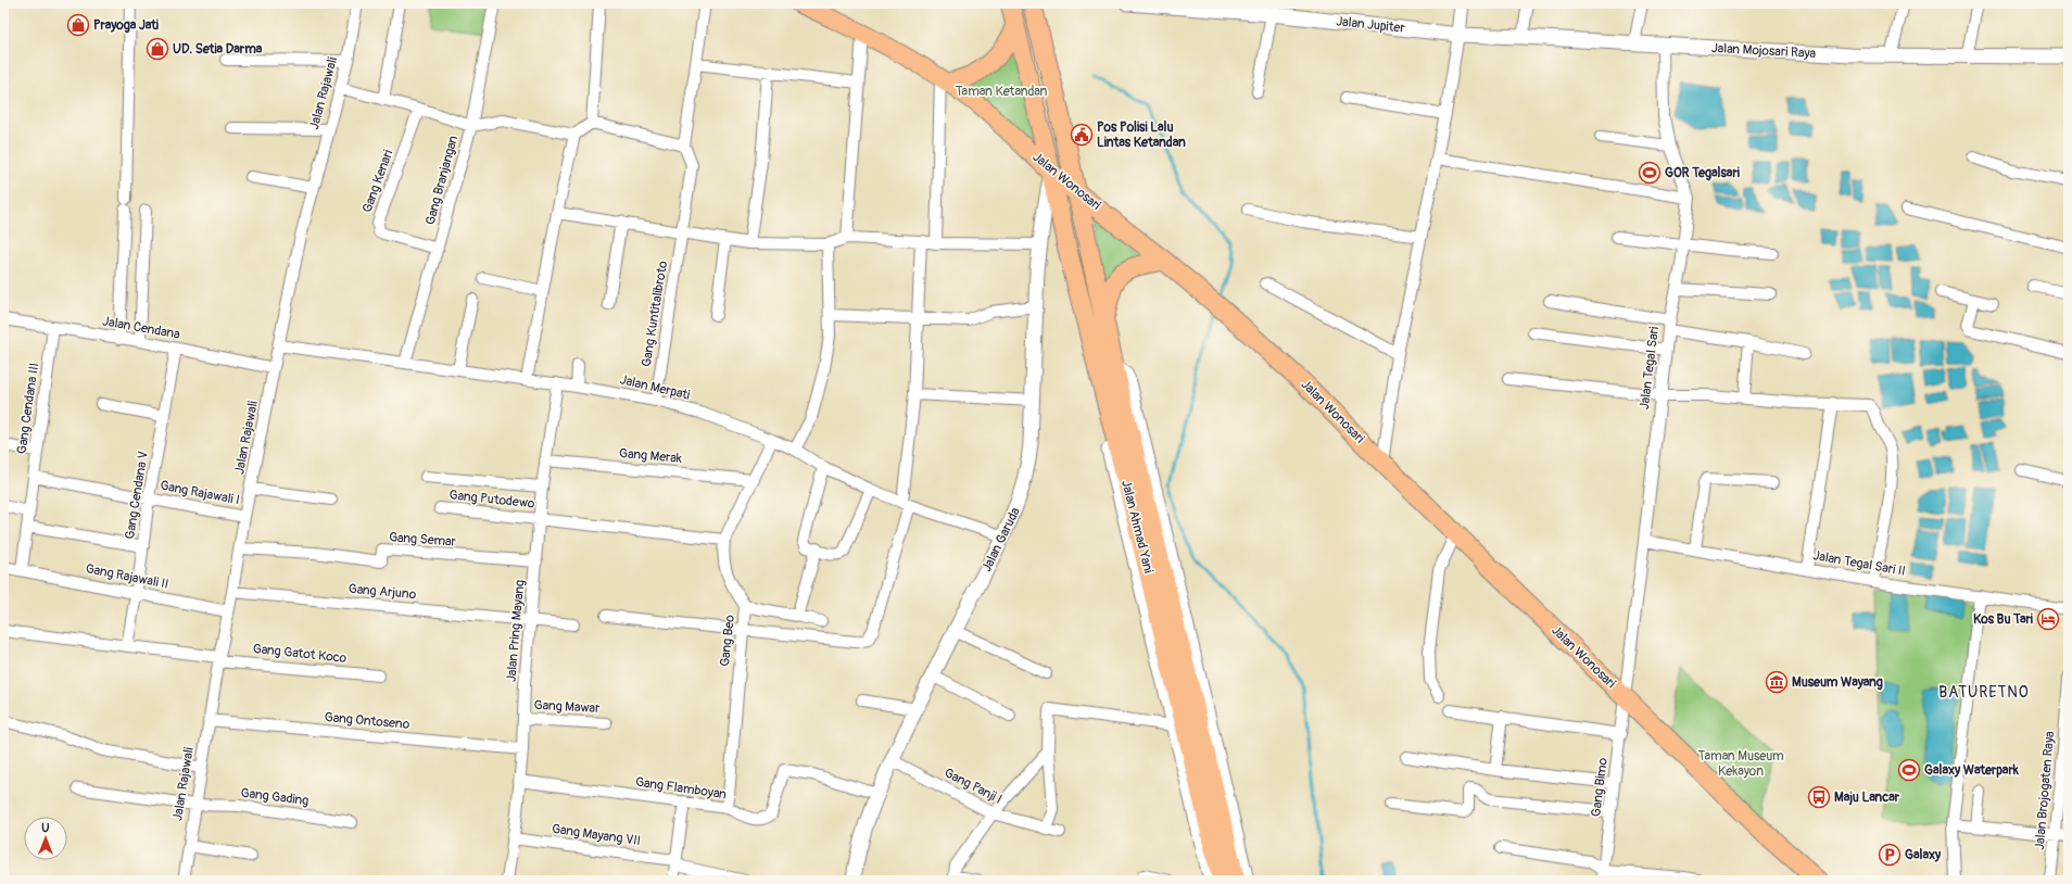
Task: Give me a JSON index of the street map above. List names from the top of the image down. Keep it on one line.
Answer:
{"streets":{"highway":["Jalan Wonosari","Jalan Ahmad Yani"],"street":["Jalan Jupiter","Jalan Mojosari Raya","Jalan Rajawali","Gang Branjangan","Gang Kenari","Gang Kuntitalibroto","Jalan Cendana","Jalan Tegal Sari","Jalan Merpati","Gang Cendana III","Gang Merak","Gang Rajawali I","Gang Cendana V","Gang Putodewo","Gang Semar","Jalan Garuda","Jalan Tegal Sari II","Gang Rajawali II","Gang Arjuno","Jalan Pring Mayang","Gang Beo","Gang Gatot Koco","Gang Mawar","Gang Ontoseno","Gang Panji I","Gang Bimo","Gang Flamboyan","Jalan Brojogaten Raya","Gang Gading","Gang Mayang VII"]},"crossings":[["Jalan Jupiter","Jalan Mojosari Raya"],["Jalan Mojosari Raya","Jalan Tegal Sari"],["Jalan Rajawali","Jalan Cendana"],["Jalan Rajawali","Jalan Merpati"],["Jalan Rajawali","Gang Rajawali I"],["Jalan Rajawali","Gang Semar"],["Jalan Rajawali","Gang Rajawali II"],["Jalan Rajawali","Gang Arjuno"],["Jalan Rajawali","Gang Gatot Koco"],["Jalan Rajawali","Gang Ontoseno"],["Jalan Rajawali","Gang Gading"],["Gang Branjangan","Gang Kenari"],["Gang Branjangan","Jalan Merpati"],["Jalan Wonosari","Jalan Tegal Sari"],["Jalan Wonosari","Jalan Ahmad Yani"],["Jalan Wonosari","Jalan Garuda"],["Jalan Wonosari","Gang Bimo"],["Gang Kuntitalibroto","Jalan Merpati"],["Jalan Cendana","Gang Cendana III"],["Jalan Cendana","Gang Cendana V"],["Jalan Tegal Sari","Jalan Tegal Sari II"],["Jalan Tegal Sari","Gang Bimo"],["Jalan Merpati","Jalan Garuda"],["Jalan Merpati","Jalan Pring Mayang"],["Jalan Merpati","Gang Beo"],["Gang Cendana III","Gang Rajawali I"],["Gang Cendana III","Gang Rajawali II"],["Gang Merak","Jalan Pring Mayang"],["Gang Merak","Gang Beo"],["Gang Rajawali I","Gang Cendana V"],["Gang Cendana V","Gang Rajawali II"],["Gang Cendana V","Gang Gatot Koco"],["Gang Putodewo","Jalan Pring Mayang"],["Gang Putodewo","Gang Beo"],["Jalan Ahmad Yani","Jalan Garuda"],["Gang Semar","Jalan Pring Mayang"],["Jalan Garuda","Gang Panji I"],["Jalan Garuda","Gang Flamboyan"],["Gang Arjuno","Jalan Pring Mayang"],["Jalan Pring Mayang","Gang Mawar"],["Jalan Pring Mayang","Gang Ontoseno"],["Jalan Pring Mayang","Gang Flamboyan"],["Jalan Pring Mayang","Gang Mayang VII"],["Gang Beo","Gang Flamboyan"]],"districts":["BATURETNO"],"parks":["Taman Ketandan","Taman Museum Kekayon"],"places":{"shop":["Prayoga Jati","UD. Setia Darma"],"public building":["Pos Polisi Lalu Lintas Ketandan"],"sports":["GOR Tegalsari","Galaxy Waterpark"],"hotel":["Kos Bu Tari"],"museum":["Museum Wayang"],"bus stop":["Maju Lancar"],"parking":["Galaxy"]},"north":"top"}
